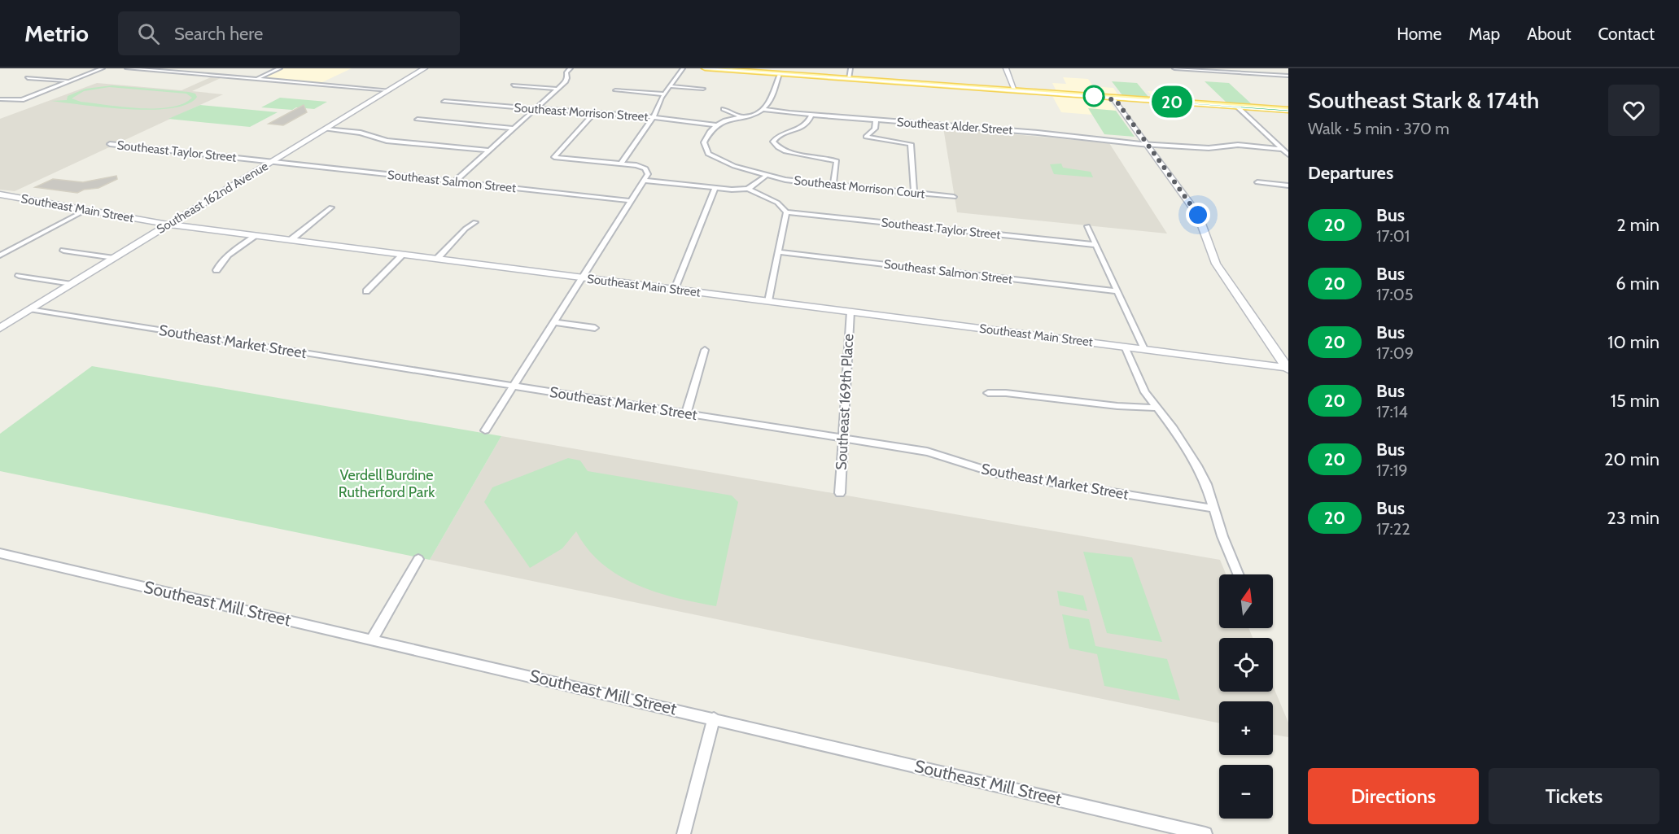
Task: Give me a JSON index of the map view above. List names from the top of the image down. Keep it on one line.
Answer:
{"streets":{"street":["Southeast Morrison Street","Southeast Alder Street","Southeast Taylor Street","Southeast Salmon Street","Southeast Morrison Court","Southeast 162nd Avenue","Southeast Main Street","Southeast Market Street","Southeast 169th Place","Southeast Mill Street"]},"crossings":[["Southeast Taylor Street","Southeast Salmon Street"],["Southeast Taylor Street","Southeast 162nd Avenue"],["Southeast Salmon Street","Southeast 162nd Avenue"],["Southeast 162nd Avenue","Southeast Main Street"],["Southeast 162nd Avenue","Southeast Market Street"],["Southeast Main Street","Southeast 169th Place"],["Southeast Market Street","Southeast 169th Place"]],"parks":["Verdell Burdine Rutherford Park"],"lines":["bus line 20"],"north":"top","page":{"header":"Metrio","search":"Search here","nav":["Home","Map","About","Contact"],"on_map":"20","heading":[["Southeast Stark & 174th","Walk · 5 min · 370 m"],"Departures"],"list":[{"mark":"20","name":"Bus","note":"17:01","value":"2 min"},{"mark":"20","name":"Bus","note":"17:05","value":"6 min"},{"mark":"20","name":"Bus","note":"17:09","value":"10 min"},{"mark":"20","name":"Bus","note":"17:14","value":"15 min"},{"mark":"20","name":"Bus","note":"17:19","value":"20 min"},{"mark":"20","name":"Bus","note":"17:22","value":"23 min"}],"map_buttons":["+","−"],"buttons":["Directions","Tickets"]}}
